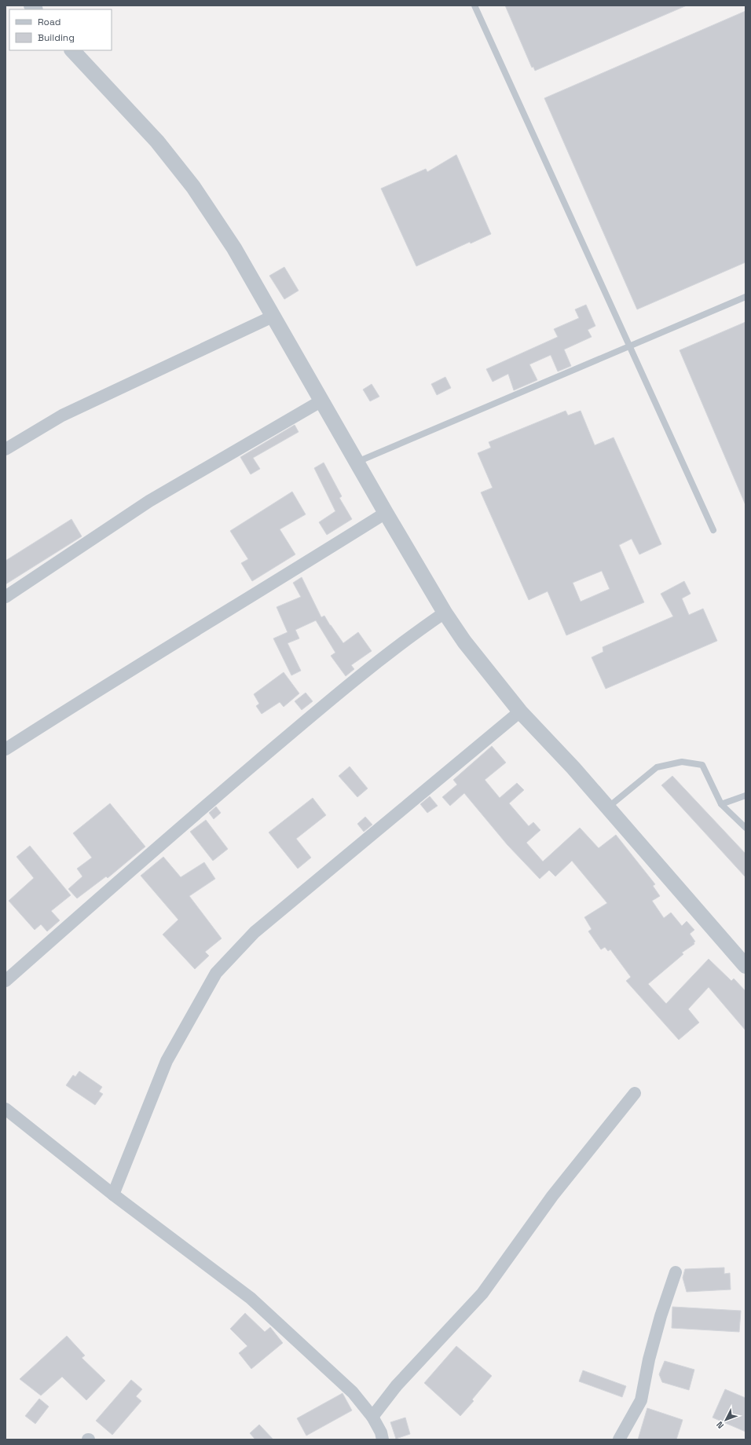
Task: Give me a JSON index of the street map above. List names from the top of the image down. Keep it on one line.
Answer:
{"legend":["Road","Building"],"north":"bottom left"}
